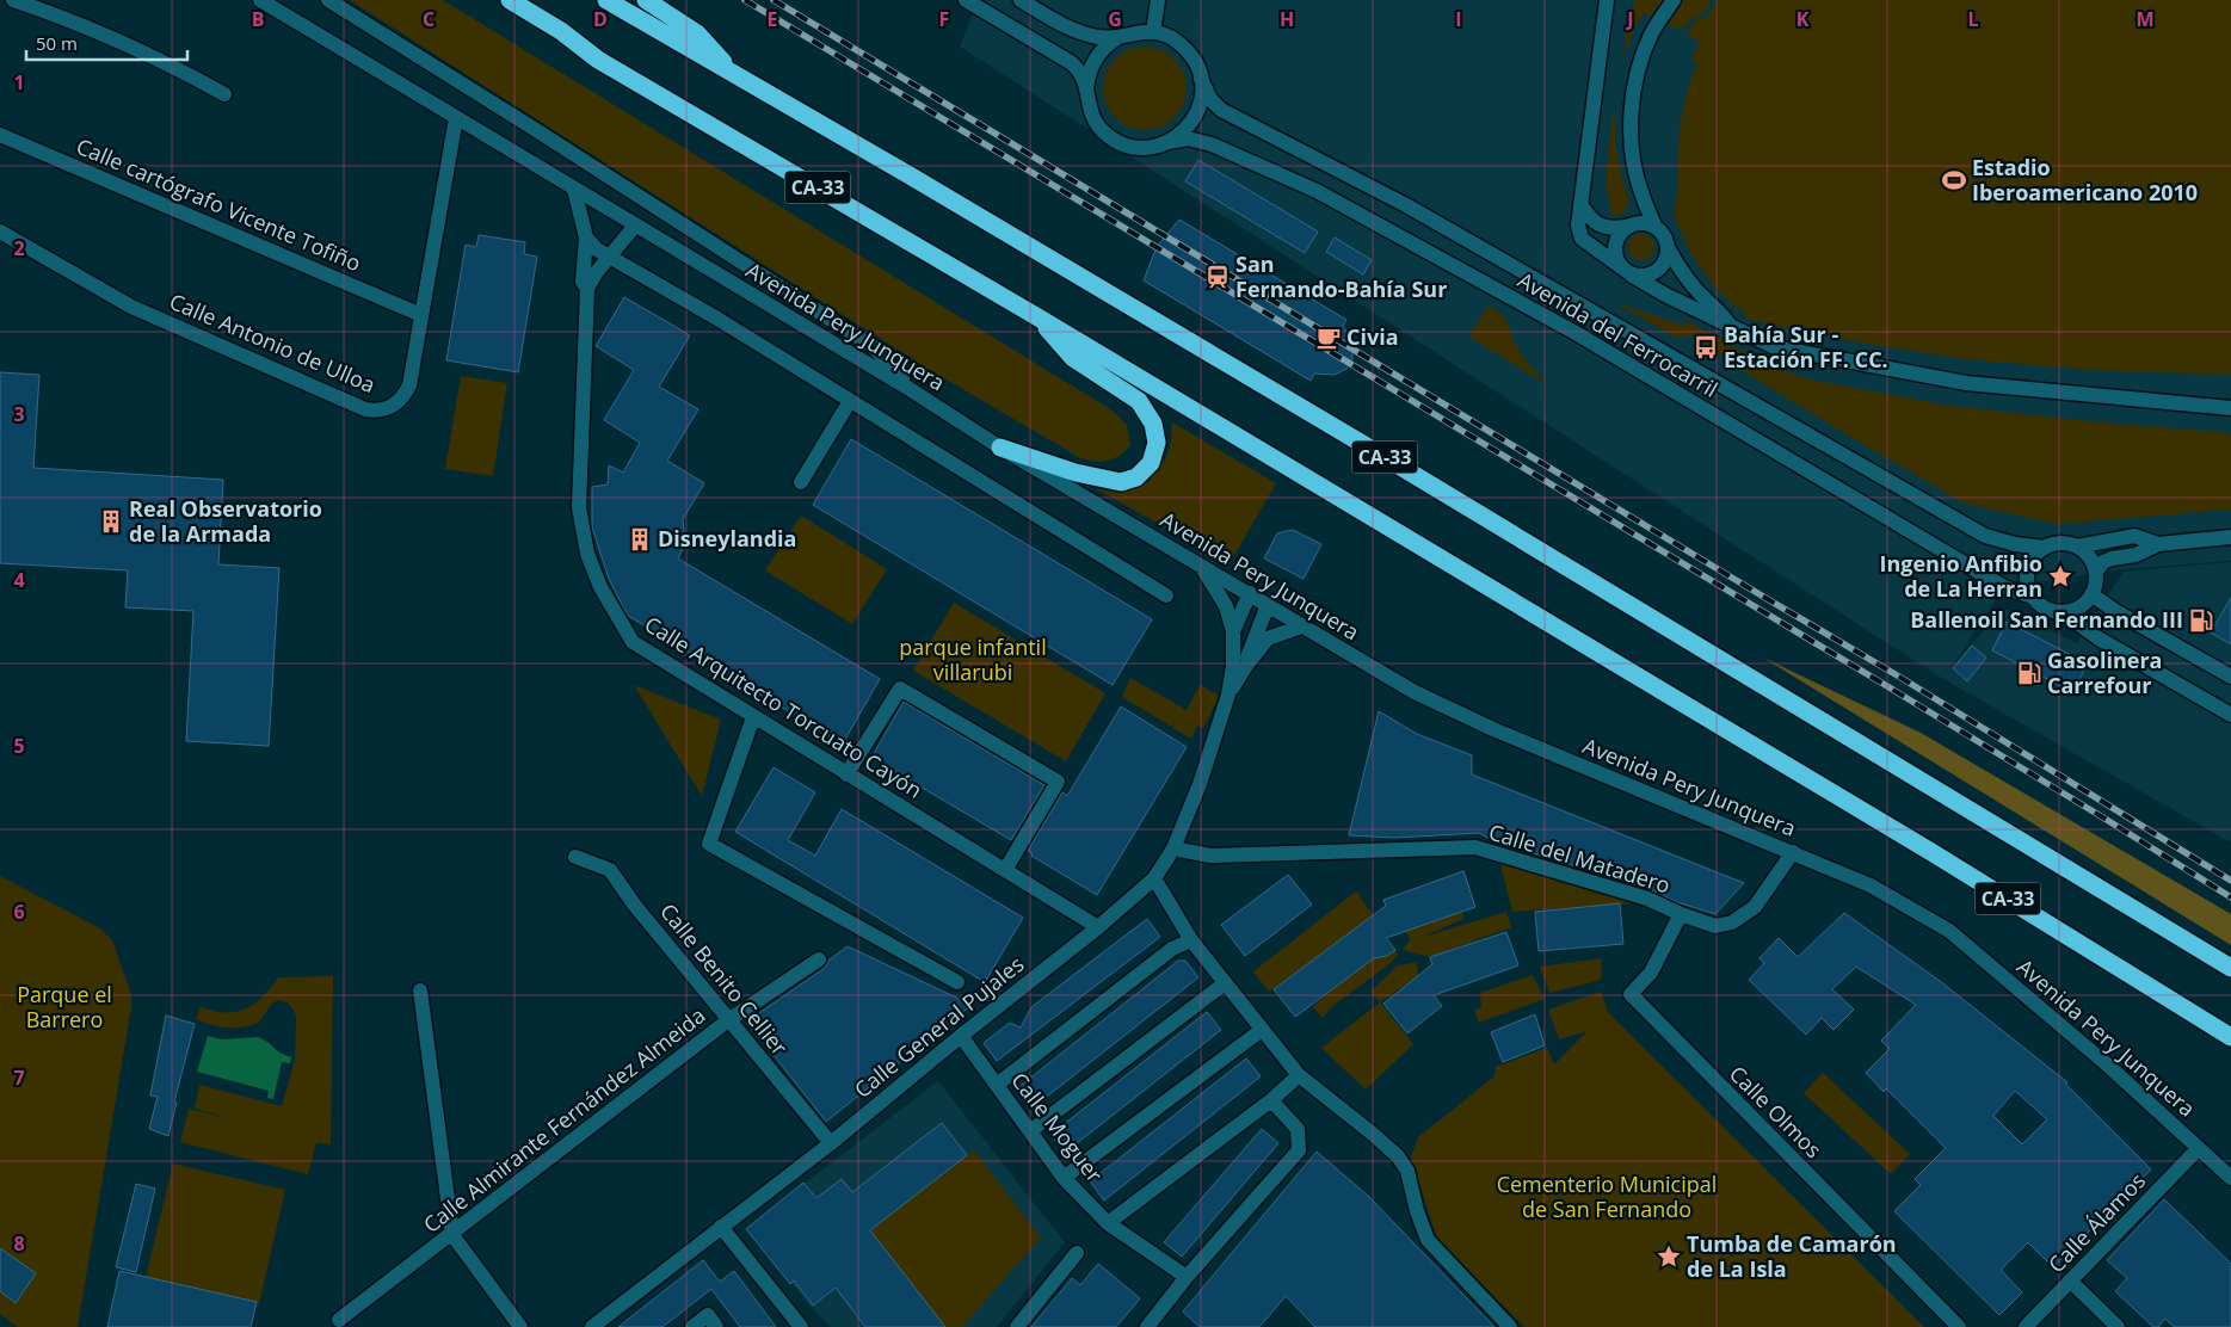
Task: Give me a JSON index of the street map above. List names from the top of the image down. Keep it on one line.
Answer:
{"streets":{"highway":["CA-33"],"street":["Calle cartógrafo Vicente Tofiño","Avenida Pery Junquera","Avenida del Ferrocarril","Calle Antonio de Ulloa","Calle Arquitecto Torcuato Cayón","Calle del Matadero","Calle Benito Cellier","Calle General Pujales","Calle Olmos","Calle Almirante Fernández Almeida","Calle Moguer","Calle Álamos"]},"crossings":[["Calle cartógrafo Vicente Tofiño","Calle Antonio de Ulloa"],["Avenida Pery Junquera","Calle Antonio de Ulloa"],["Avenida Pery Junquera","Calle Arquitecto Torcuato Cayón"],["Avenida Pery Junquera","Calle del Matadero"],["Avenida Pery Junquera","Calle Álamos"],["Calle Arquitecto Torcuato Cayón","Calle General Pujales"],["Calle del Matadero","Calle General Pujales"],["Calle del Matadero","Calle Olmos"],["Calle Benito Cellier","Calle General Pujales"],["Calle Benito Cellier","Calle Almirante Fernández Almeida"],["Calle General Pujales","Calle Moguer"]],"parks":["parque infantil villarubi","Parque el Barrero","Cementerio Municipal de San Fernando"],"places":{"sports":["Estadio Iberoamericano 2010"],"station":["San Fernando-Bahía Sur"],"cafe":["Civia"],"bus stop":["Bahía Sur - Estación FF. CC."],"building":["Real Observatorio de la Armada","Disneylandia"],"place":["Ingenio Anfibio de La Herran","Tumba de Camarón de La Isla"],"fuel station":["Ballenoil San Fernando III","Gasolinera Carrefour"]},"scale_bar":"50 m","grid":{"columns":["B","C","D","E","F","G","H","I","J","K","L","M"],"rows":["1","2","3","4","5","6","7","8"]}}
